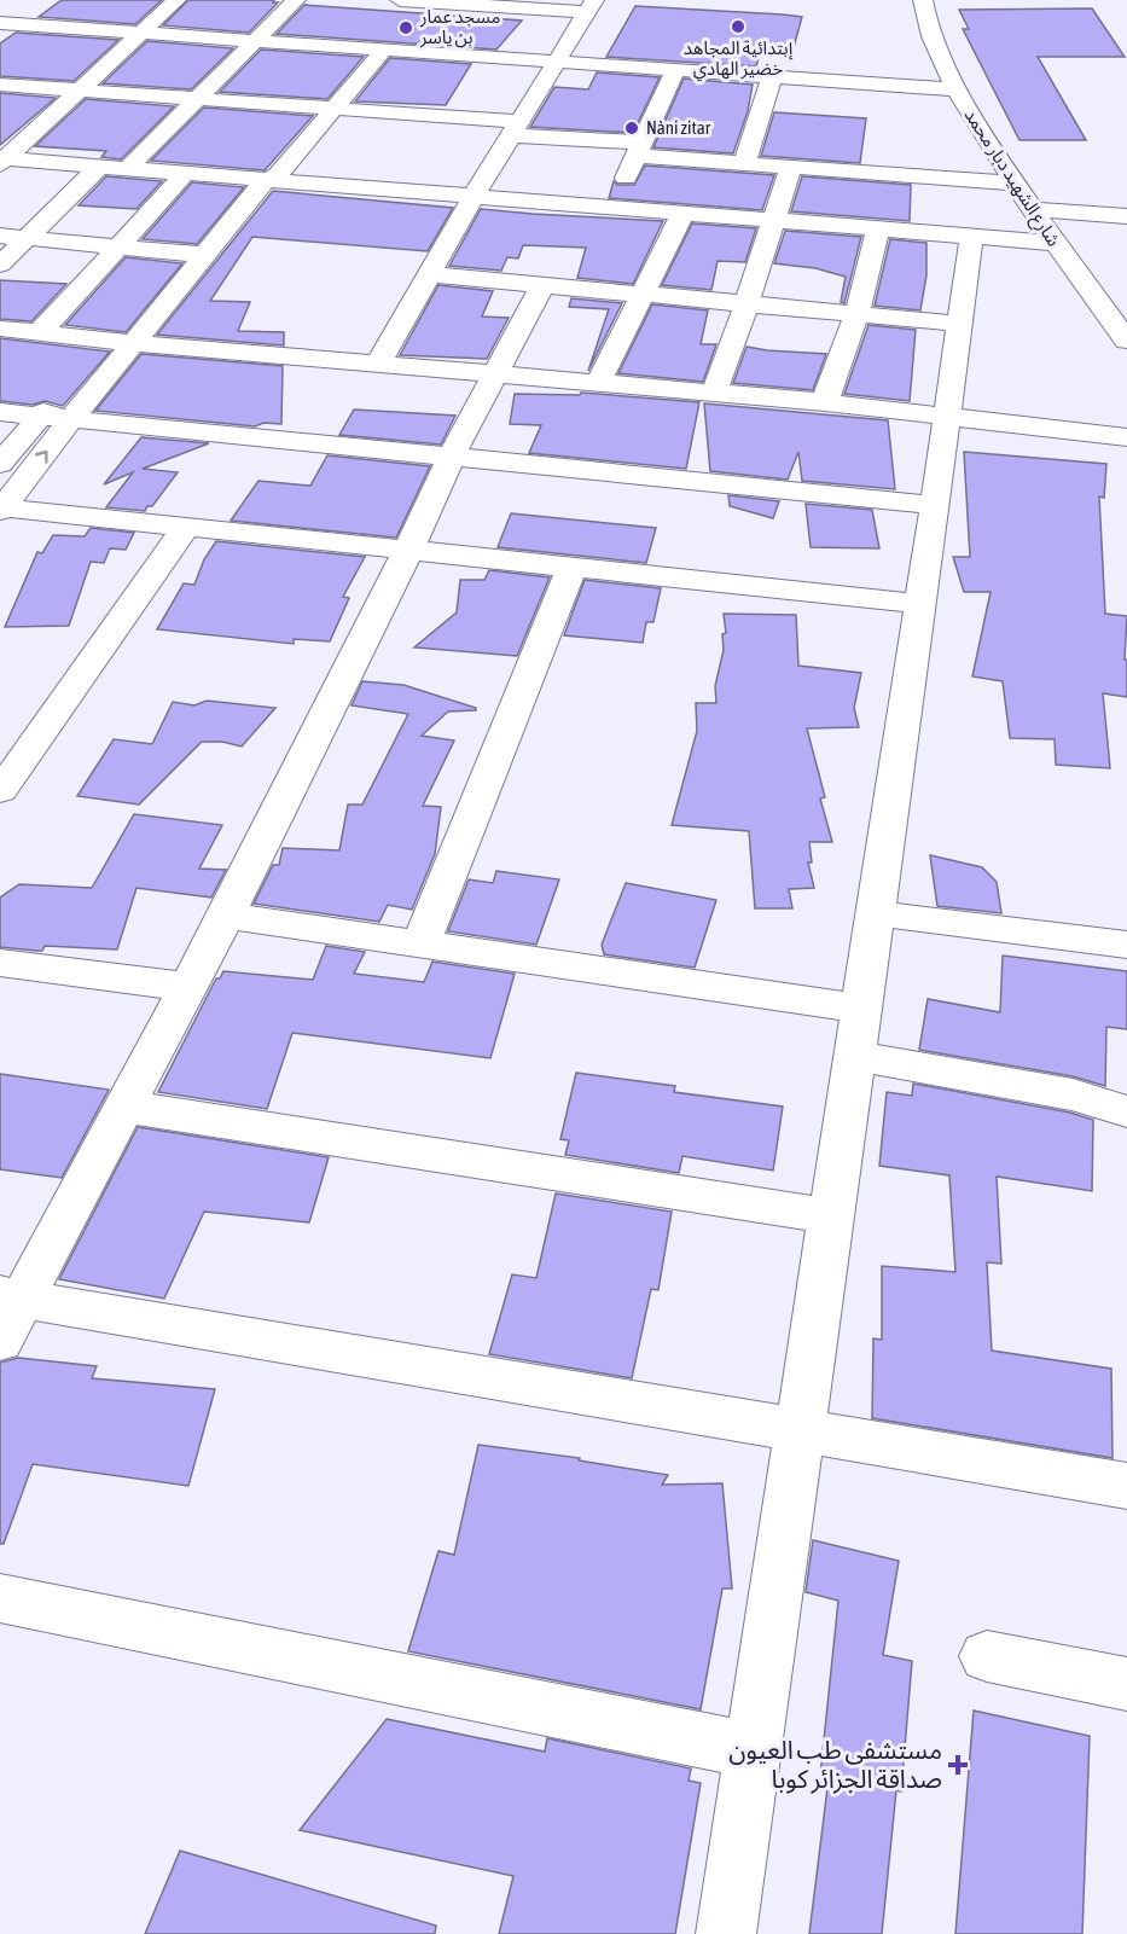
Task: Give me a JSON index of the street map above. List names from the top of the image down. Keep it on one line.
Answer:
{"streets":{"street":["شارع الشهيد دبار محمد"]},"places":{"other":["إبتدائية المجاهد خضير الهادي","مسجد عمار بن ياسر","Nàni zitar"],"health":["مستشفى طب العيون صداقة الجزائر كوبا"]}}
